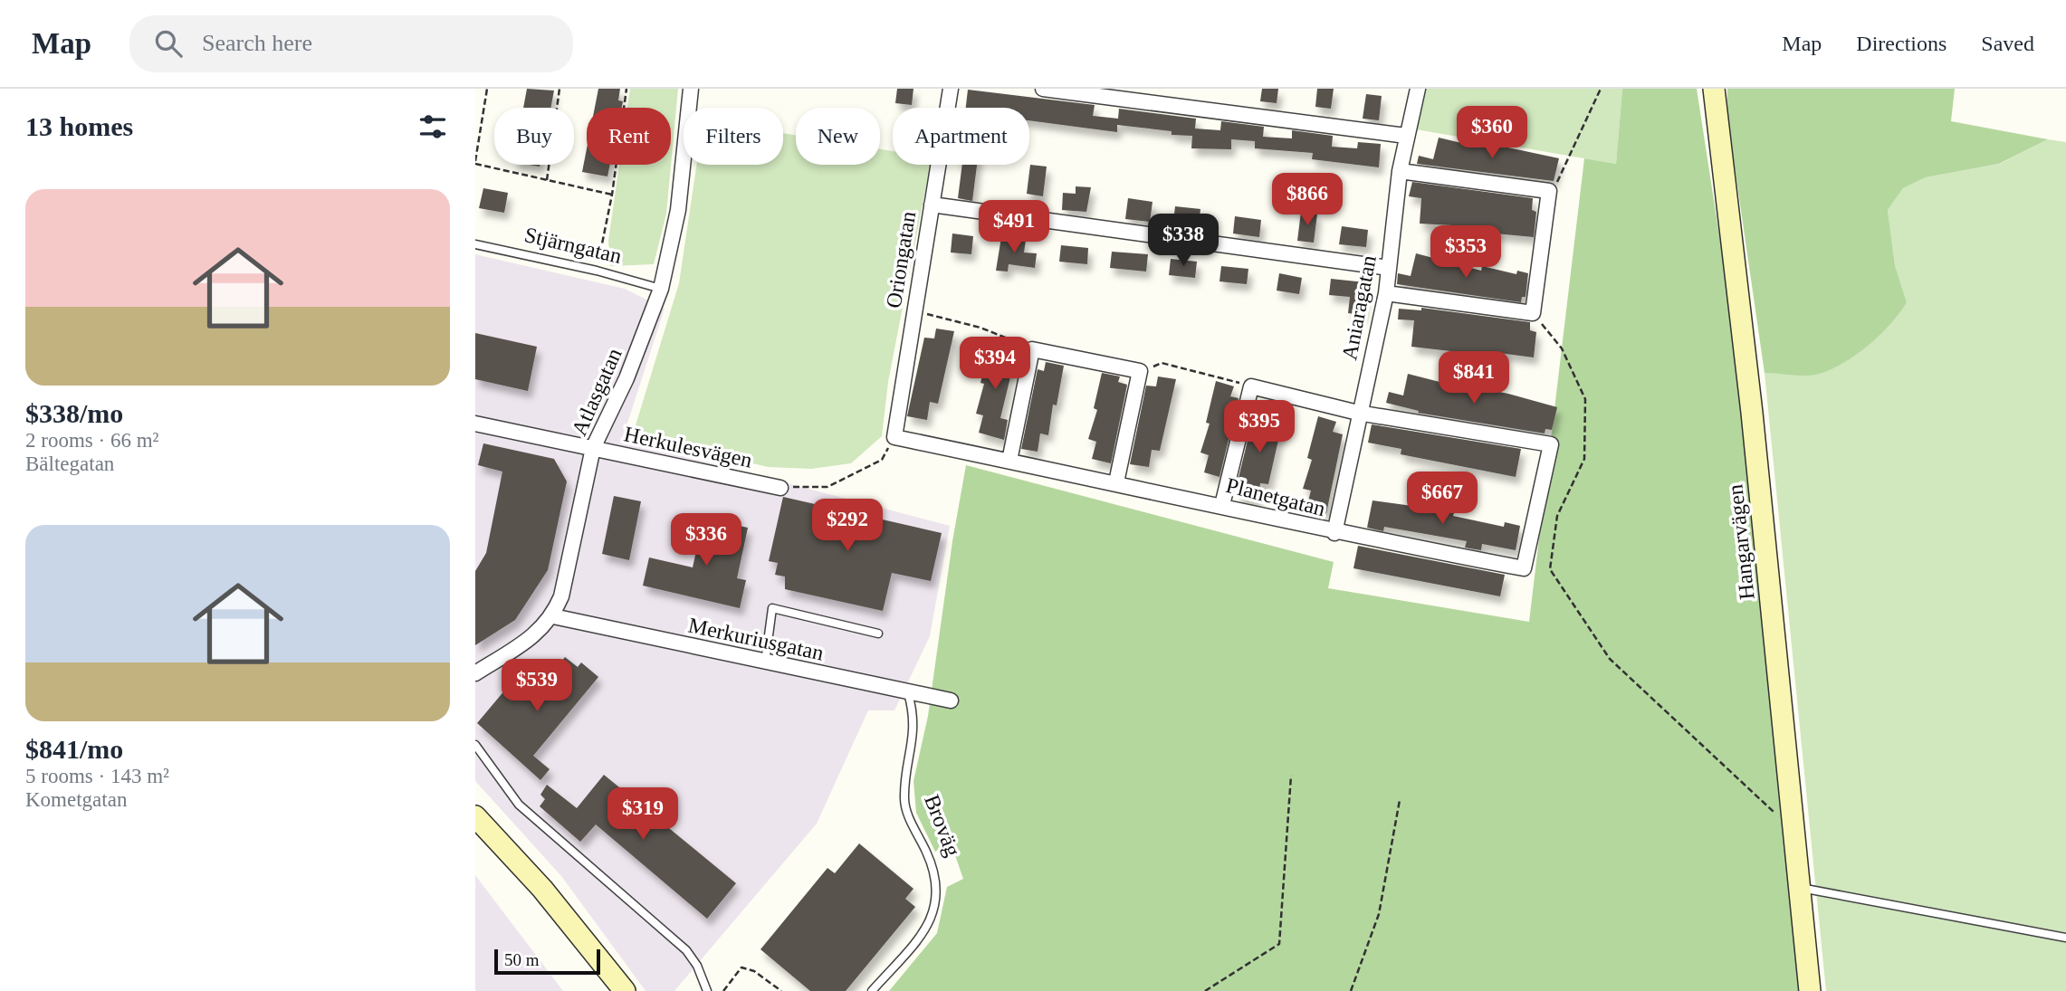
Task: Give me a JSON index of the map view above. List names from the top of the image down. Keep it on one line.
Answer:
{"streets":{"street":["Oriongatan","Aniaragatan","Atlasgatan","Herkulesvägen","Planetgatan","Hangarvägen","Merkuriusgatan"],"lane":["Stjärngatan","Broväg"]},"crossings":[["Stjärngatan","Atlasgatan"],["Oriongatan","Planetgatan"],["Aniaragatan","Planetgatan"],["Atlasgatan","Herkulesvägen"],["Atlasgatan","Merkuriusgatan"],["Merkuriusgatan","Broväg"]],"scale_bar":"50 m","page":{"header":"Map","search":"Search here","nav":["Map","Directions","Saved"],"heading":"13 homes","price":["$360","$866","$491","$338","$353","$394","$841","$395","$667","$292","$336","$539","$319"],"chip":["Buy","Rent","Filters","New","Apartment"],"list":[{"name":"$338/mo","note":"2 rooms · 66 m² · Bältegatan"},{"name":"$841/mo","note":"5 rooms · 143 m² · Kometgatan"}],"scale":"50 m"}}
